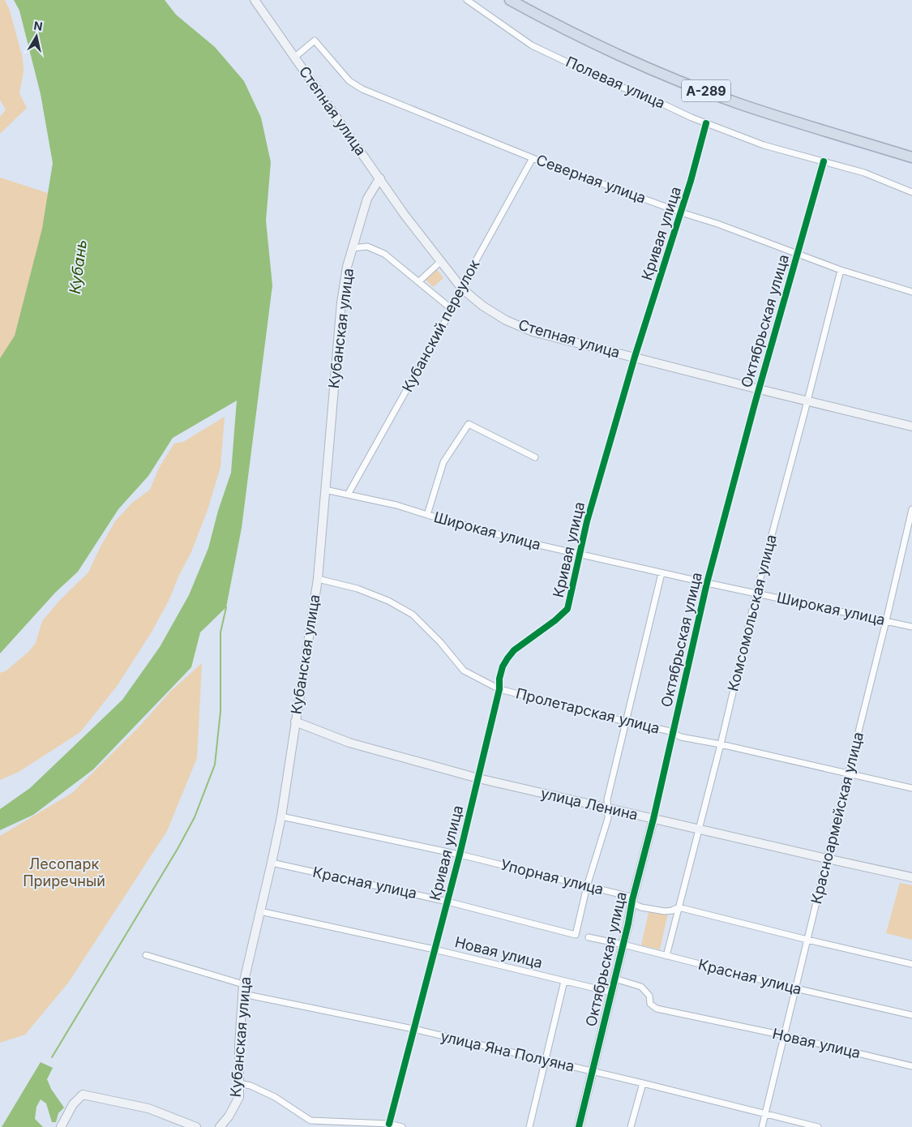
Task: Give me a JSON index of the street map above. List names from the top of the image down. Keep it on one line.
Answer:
{"streets":{"highway":["Полевая улица","А-289"],"street":["Степная улица","Северная улица","Кривая улица","Октябрьская улица","Кубанский переулок","Кубанская улица","Широкая улица","Комсомольская улица","Пролетарская улица","улица Ленина","Красноармейская улица","Упорная улица","Красная улица","Новая улица","улица Яна Полуяна"]},"crossings":[["Полевая улица","Кривая улица"],["Полевая улица","Октябрьская улица"],["Степная улица","Северная улица"],["Степная улица","Кривая улица"],["Степная улица","Октябрьская улица"],["Степная улица","Кубанский переулок"],["Степная улица","Кубанская улица"],["Степная улица","Комсомольская улица"],["Северная улица","Кривая улица"],["Северная улица","Октябрьская улица"],["Северная улица","Кубанский переулок"],["Северная улица","Комсомольская улица"],["Кривая улица","Широкая улица"],["Кривая улица","Пролетарская улица"],["Кривая улица","улица Ленина"],["Кривая улица","Упорная улица"],["Кривая улица","Красная улица"],["Кривая улица","Новая улица"],["Кривая улица","улица Яна Полуяна"],["Октябрьская улица","Широкая улица"],["Октябрьская улица","Пролетарская улица"],["Октябрьская улица","улица Ленина"],["Октябрьская улица","Упорная улица"],["Октябрьская улица","Красная улица"],["Октябрьская улица","Новая улица"],["Октябрьская улица","улица Яна Полуяна"],["Кубанский переулок","Широкая улица"],["Кубанская улица","Широкая улица"],["Кубанская улица","Пролетарская улица"],["Кубанская улица","улица Ленина"],["Кубанская улица","Упорная улица"],["Кубанская улица","Красная улица"],["Кубанская улица","Новая улица"],["Кубанская улица","улица Яна Полуяна"],["Широкая улица","Комсомольская улица"],["Широкая улица","Красноармейская улица"],["Комсомольская улица","Пролетарская улица"],["Комсомольская улица","улица Ленина"],["Комсомольская улица","Упорная улица"],["Комсомольская улица","Красная улица"],["Пролетарская улица","Красноармейская улица"],["улица Ленина","Красноармейская улица"],["Красноармейская улица","Упорная улица"],["Красноармейская улица","Красная улица"],["Красноармейская улица","Новая улица"],["Красноармейская улица","улица Яна Полуяна"],["Упорная улица","Красная улица"]],"water":["Кубань"],"parks":["Лесопарк Приречный"],"north":"top"}
